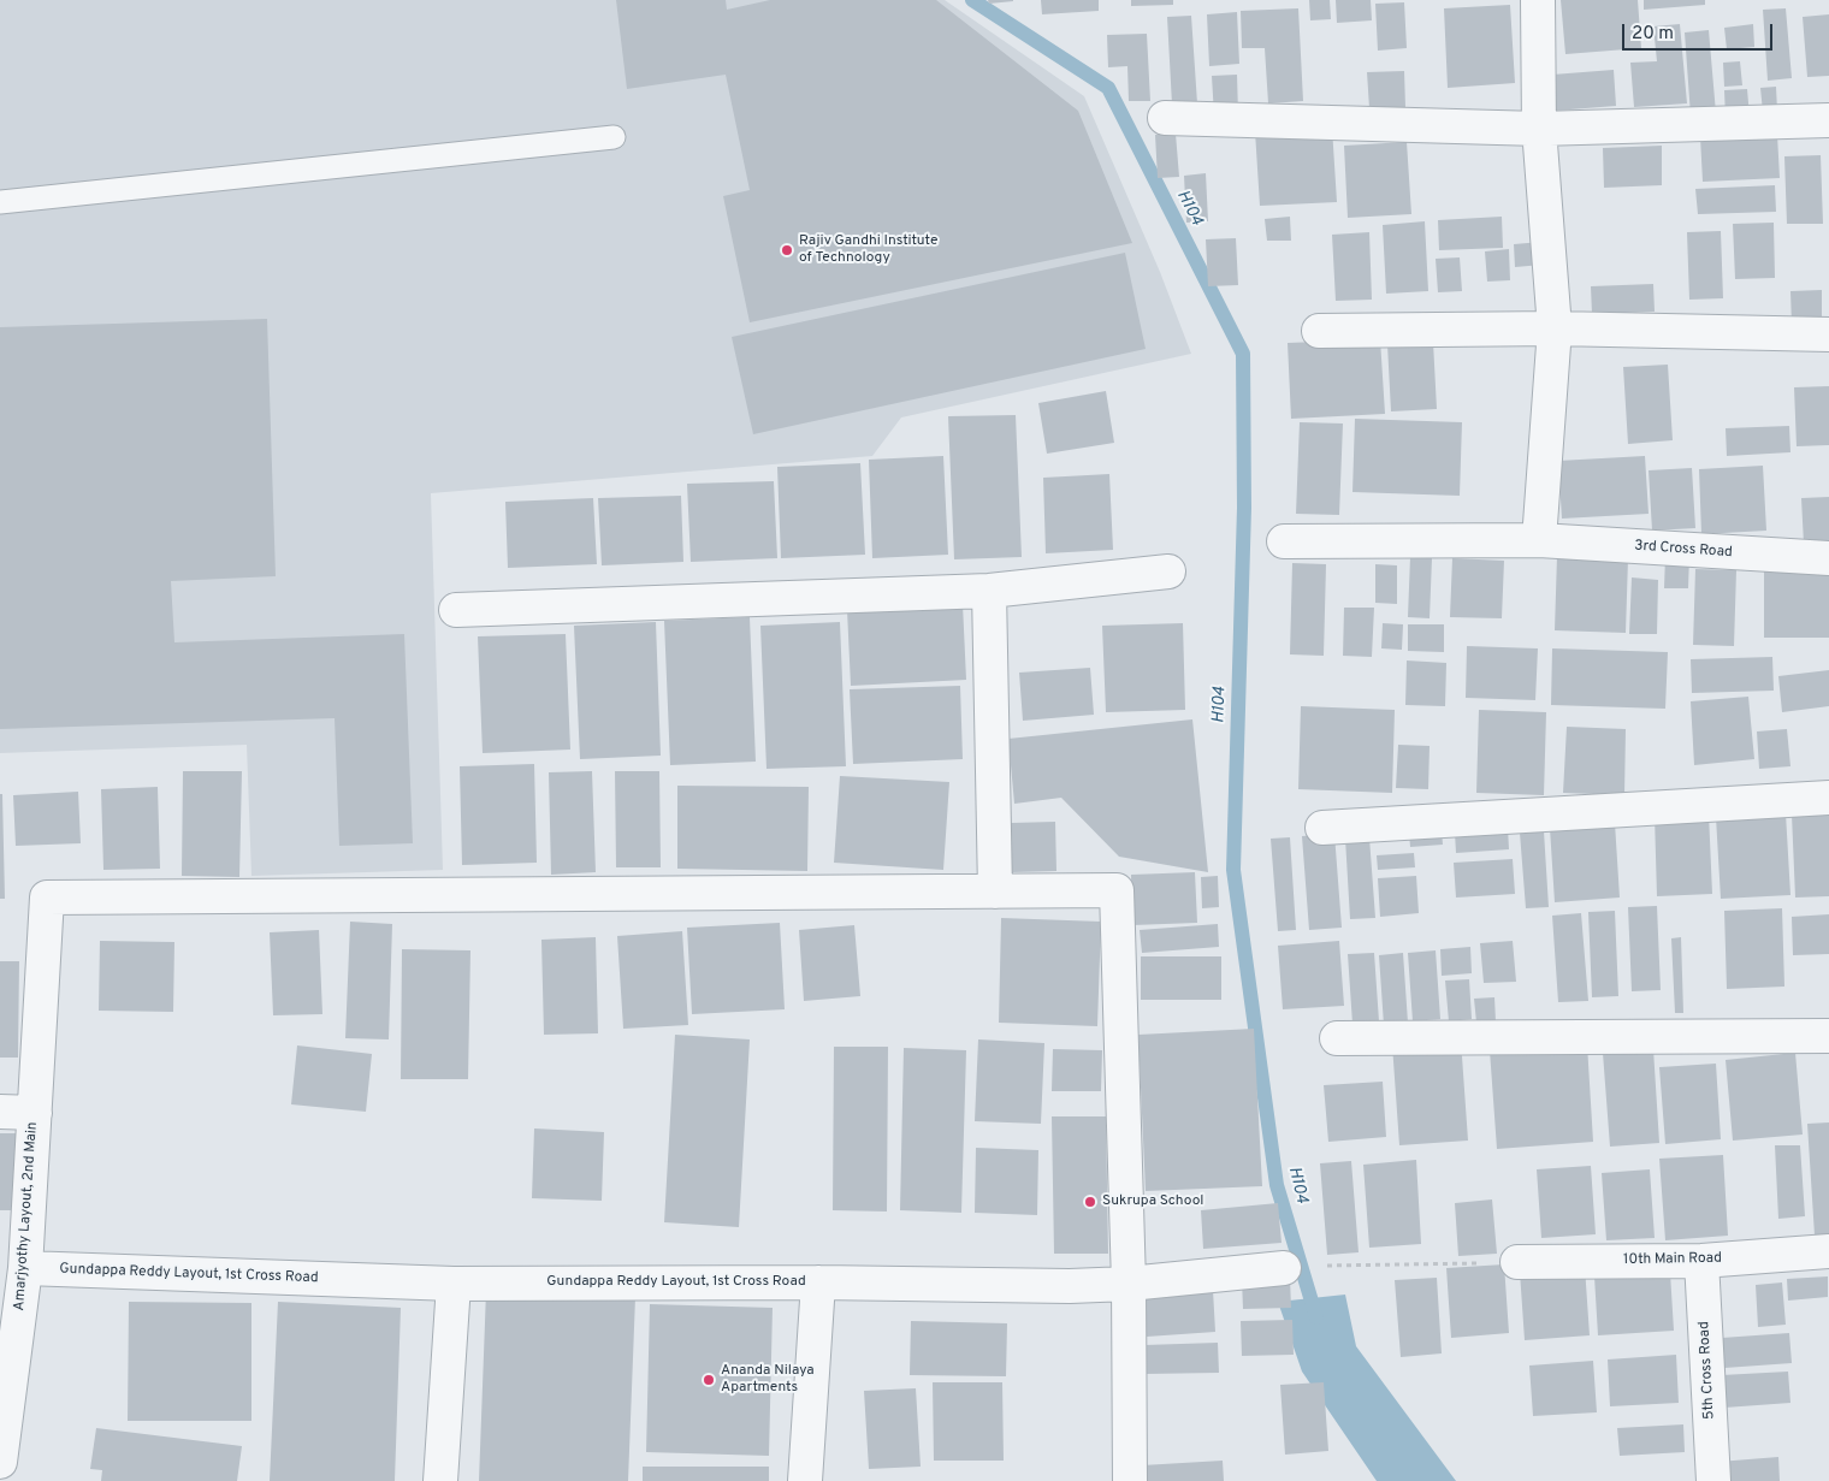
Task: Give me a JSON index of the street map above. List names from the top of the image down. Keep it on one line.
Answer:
{"streets":{"street":["3rd Cross Road","Amarjyothy Layout, 2nd Main","10th Main Road","Gundappa Reddy Layout, 1st Cross Road","5th Cross Road"]},"crossings":[["Amarjyothy Layout, 2nd Main","Gundappa Reddy Layout, 1st Cross Road"],["10th Main Road","5th Cross Road"]],"water":["H104"],"places":["Rajiv Gandhi Institute of Technology","Sukrupa School","Ananda Nilaya Apartments"],"scale_bar":"20 m"}
